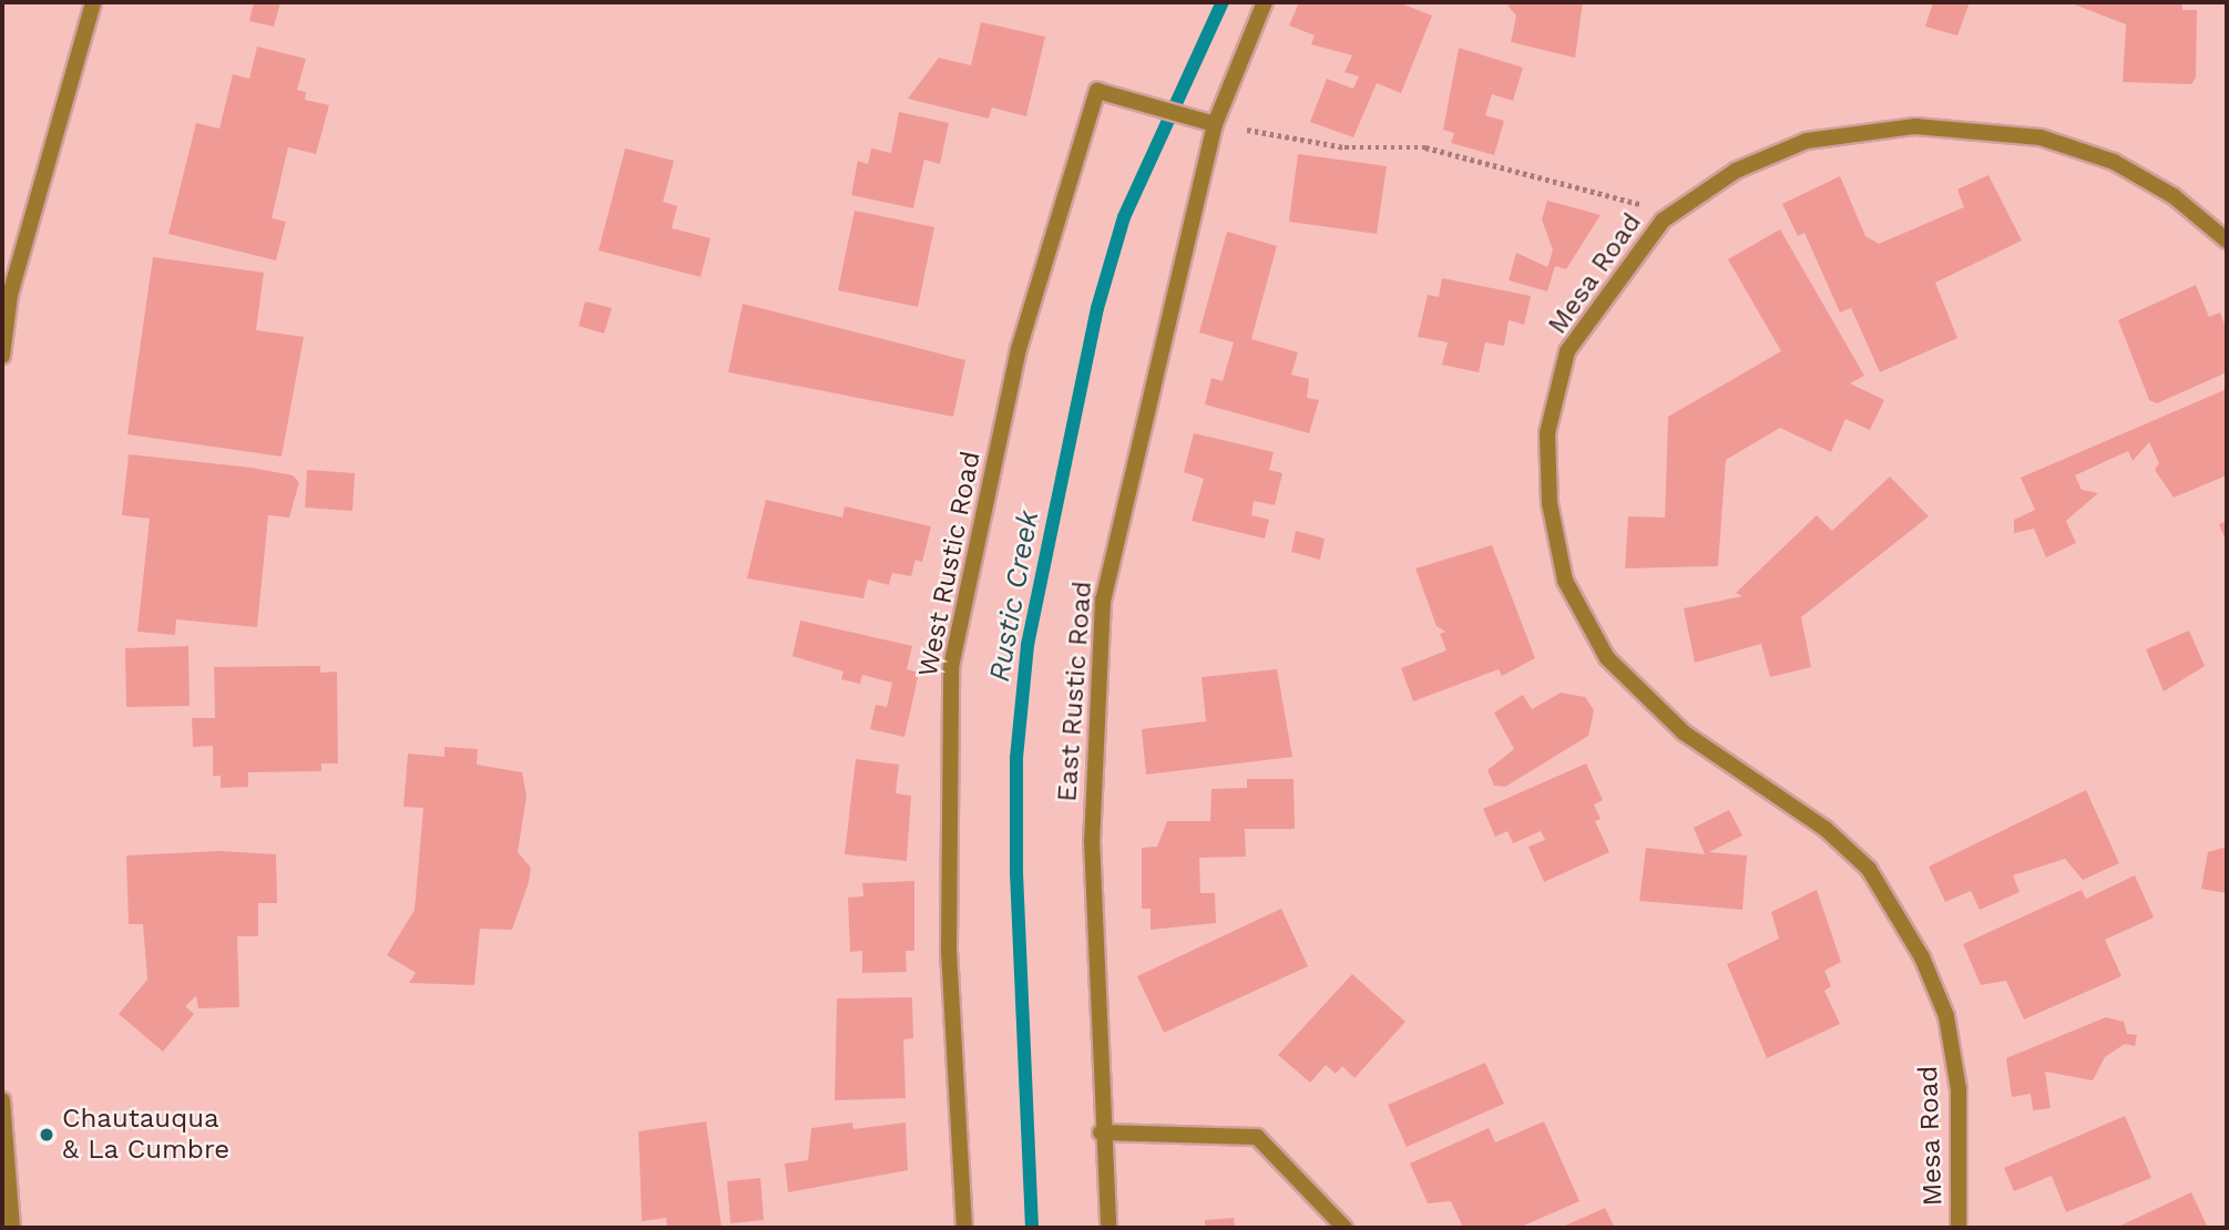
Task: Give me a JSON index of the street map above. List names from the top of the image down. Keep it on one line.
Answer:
{"streets":{"street":["Mesa Road","West Rustic Road","East Rustic Road"]},"crossings":[["West Rustic Road","East Rustic Road"]],"water":["Rustic Creek"],"places":["Chautauqua & La Cumbre"]}
